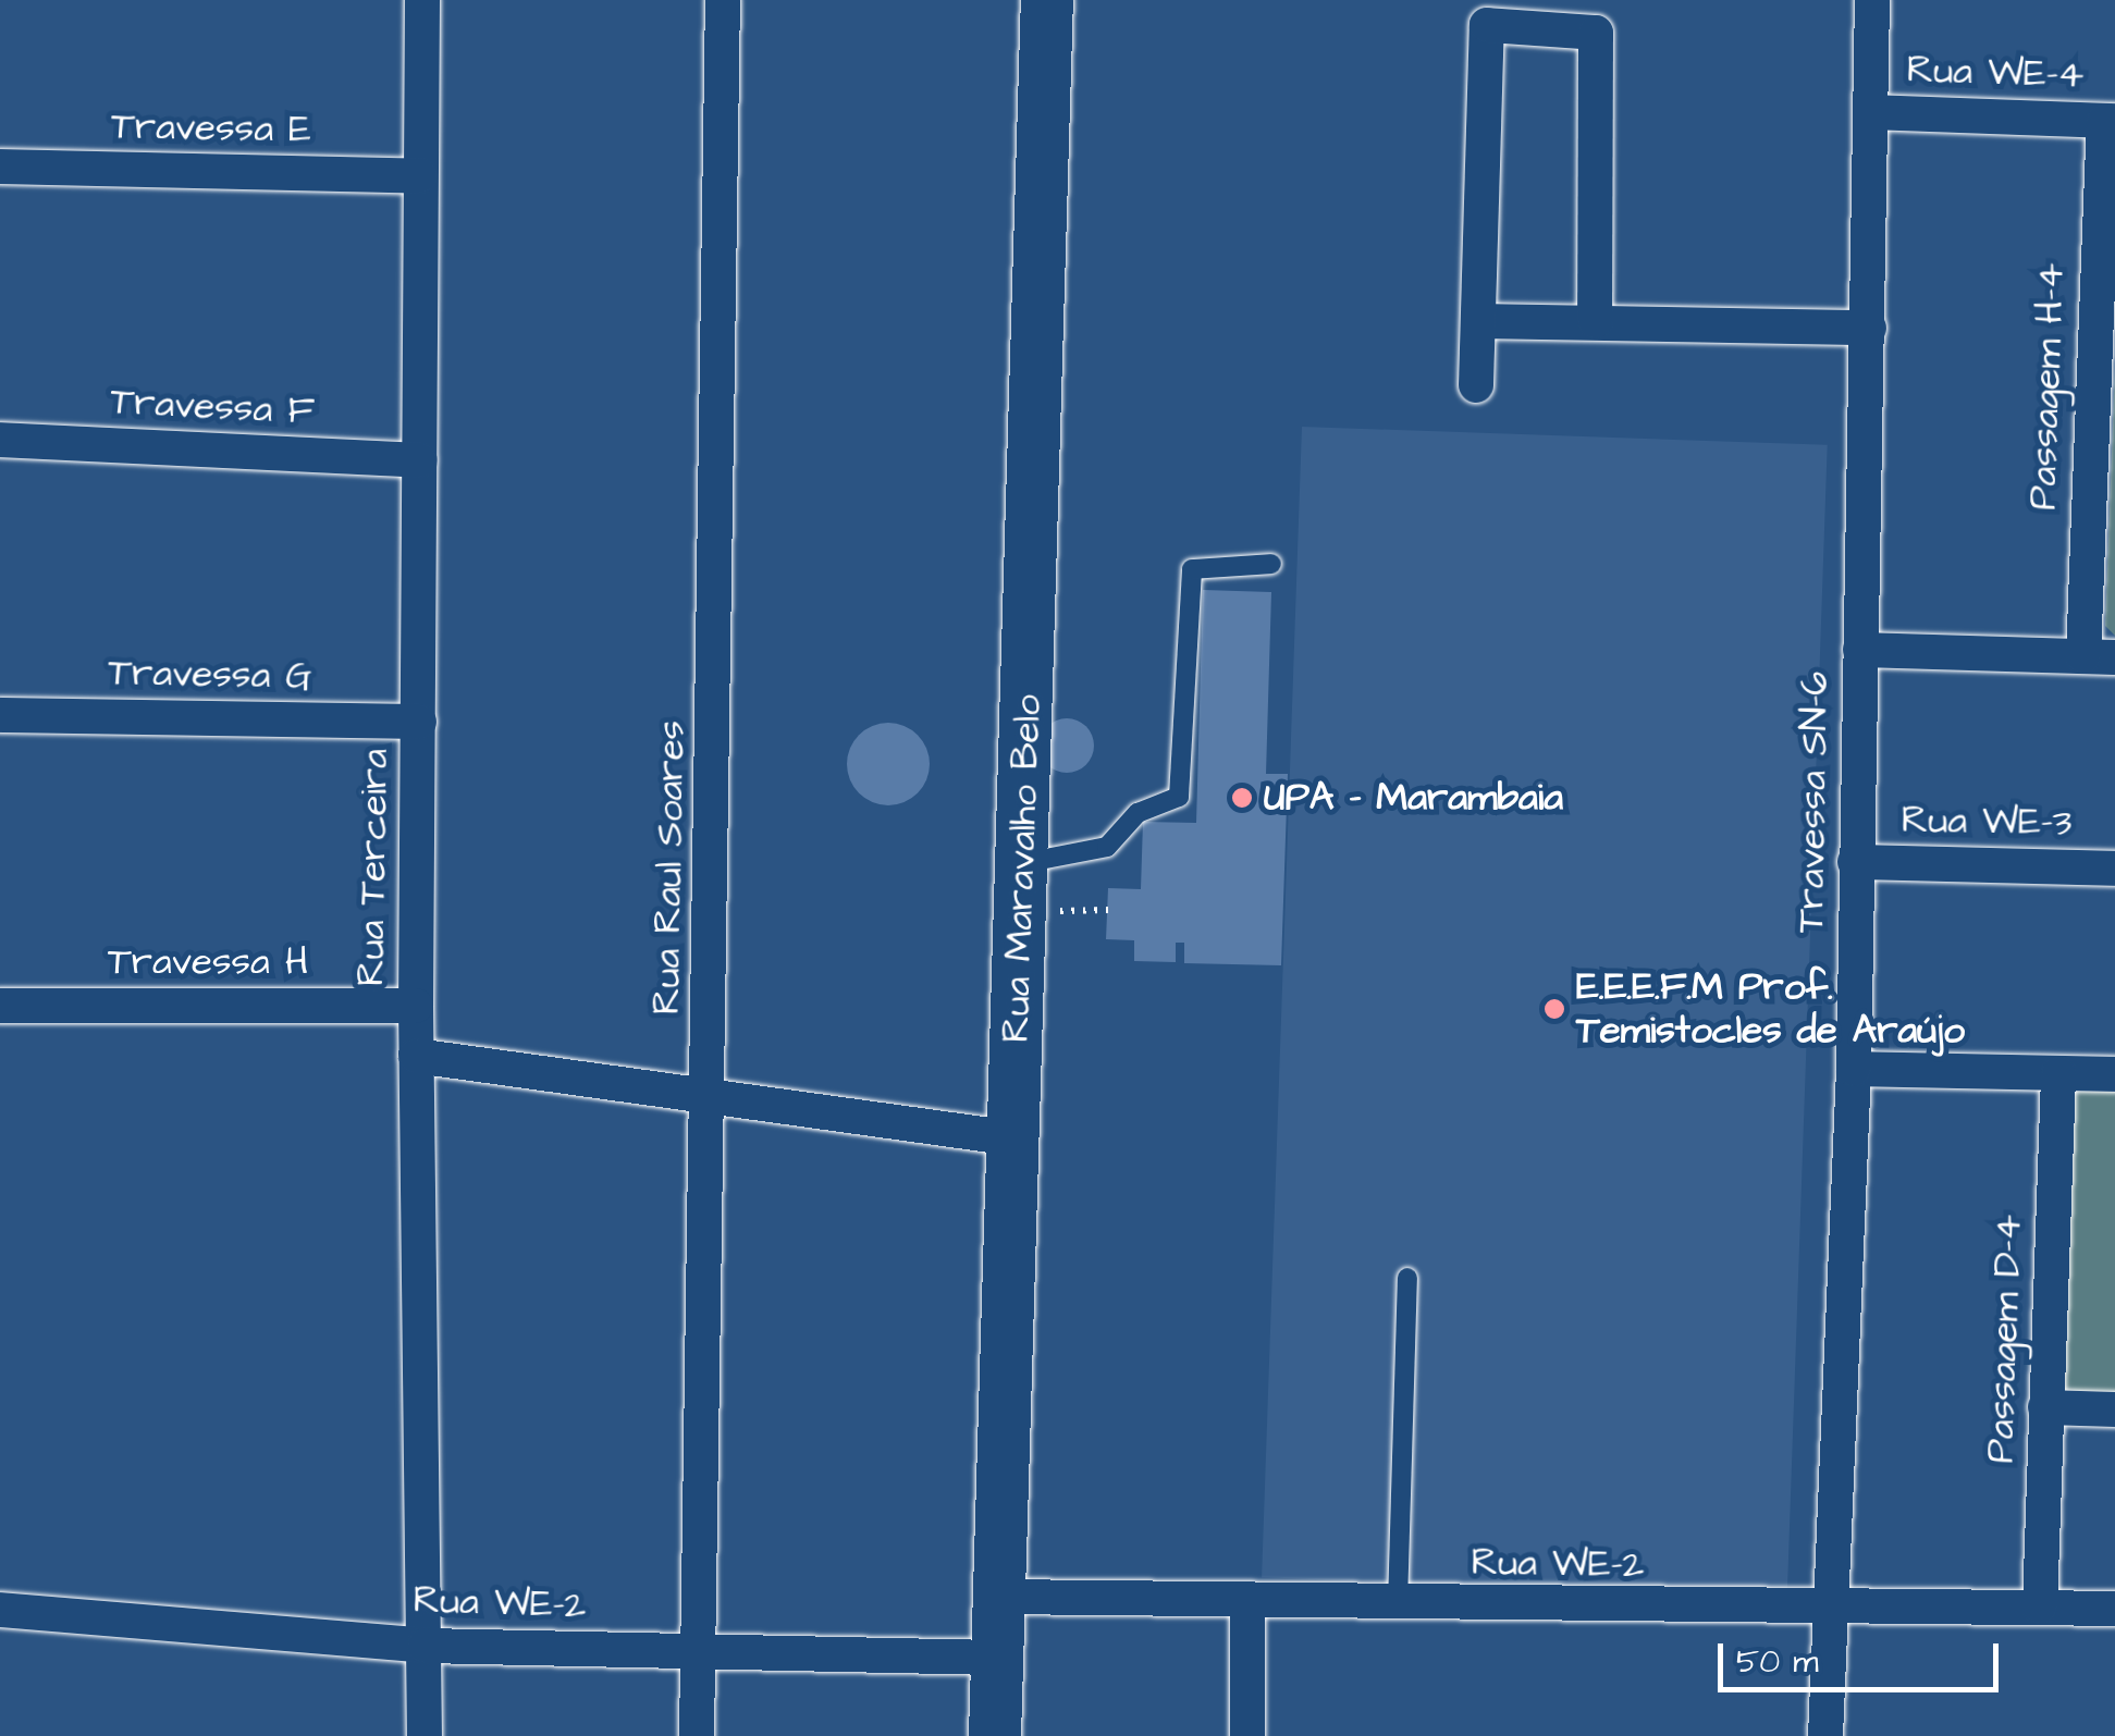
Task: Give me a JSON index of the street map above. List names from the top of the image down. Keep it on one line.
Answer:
{"streets":{"street":["Rua WE-4","Travessa E","Passagem H-4","Travessa F","Travessa G","Travessa SN-6","Rua WE-3","Rua Terceira","Rua Raul Soares","Rua Maravalho Belo","Travessa H","Passagem D-4","Rua WE-2"]},"crossings":[["Rua WE-4","Passagem H-4"],["Rua WE-4","Travessa SN-6"],["Travessa E","Rua Terceira"],["Travessa F","Rua Terceira"],["Travessa G","Rua Terceira"],["Travessa SN-6","Rua WE-3"],["Travessa SN-6","Rua WE-2"],["Rua Terceira","Travessa H"],["Rua Terceira","Rua WE-2"],["Rua Raul Soares","Rua WE-2"],["Rua Maravalho Belo","Rua WE-2"],["Passagem D-4","Rua WE-2"]],"places":["UPA - Marambaia","E.E.E.F.M Prof. Temistocles de Araújo"],"scale_bar":"50 m"}
